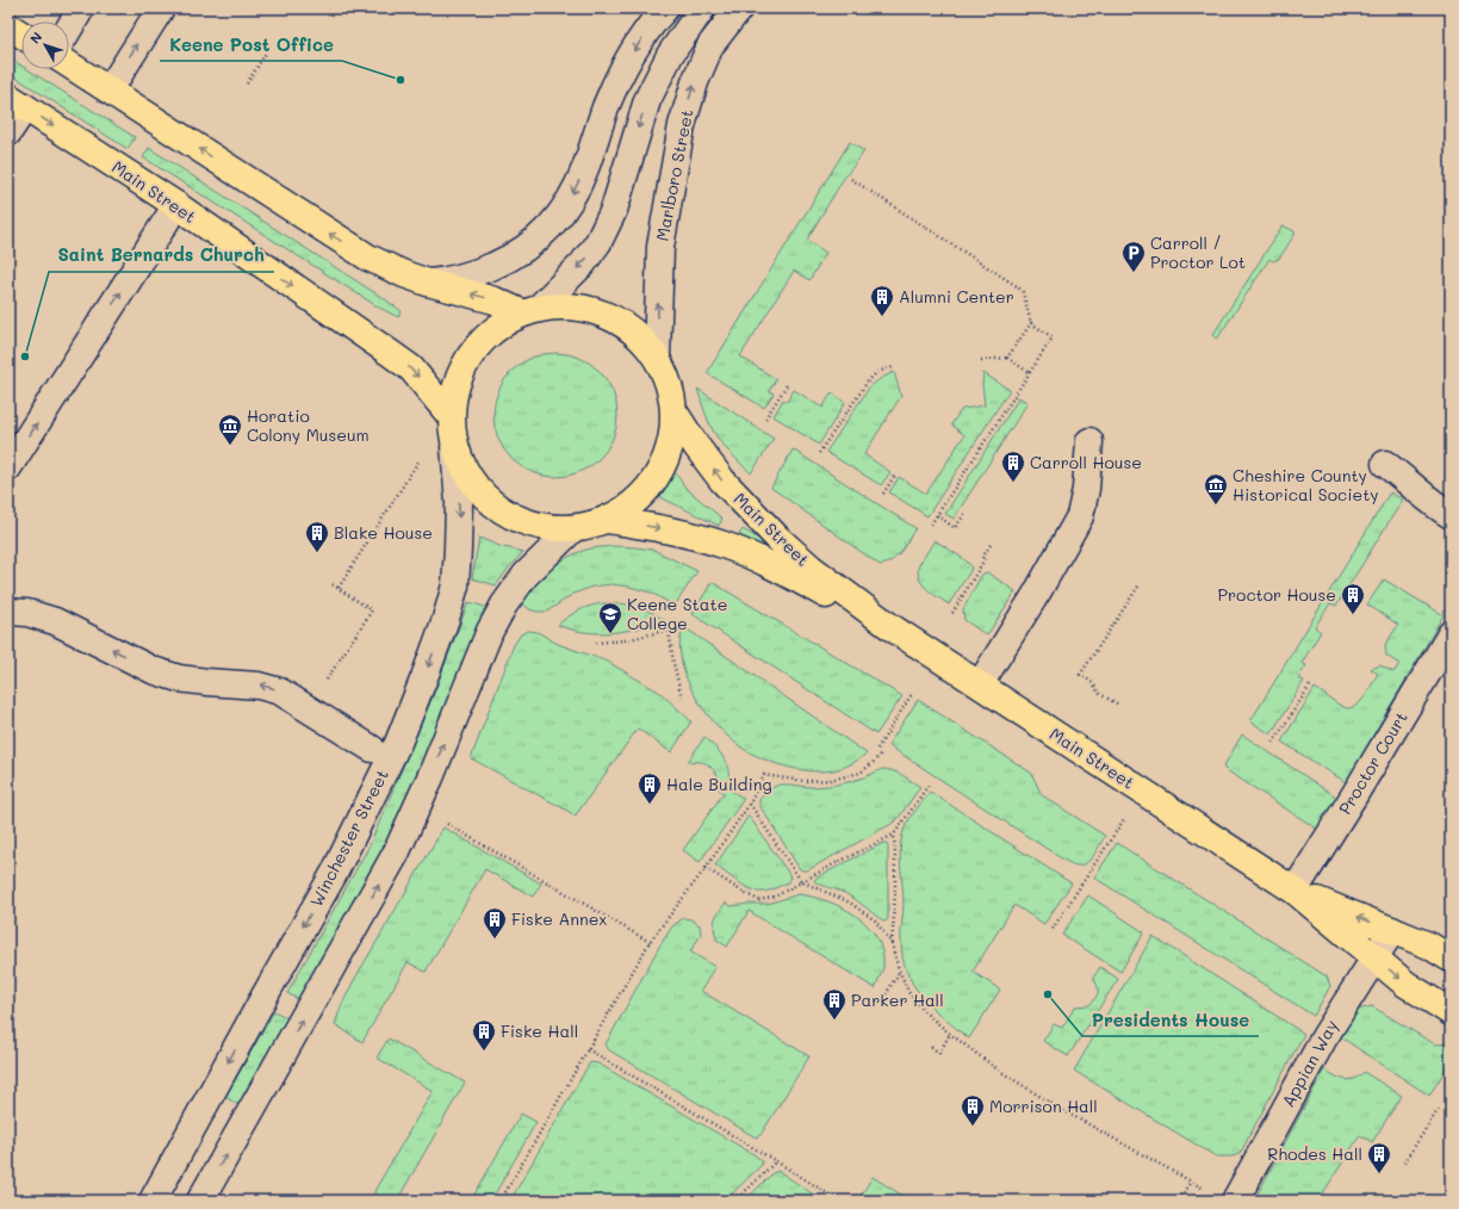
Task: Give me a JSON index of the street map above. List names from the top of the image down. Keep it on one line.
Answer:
{"streets":{"main road":["Main Street"],"street":["Marlboro Street","Proctor Court","Winchester Street","Appian Way"]},"crossings":[["Main Street","Proctor Court"],["Main Street","Appian Way"]],"places":{"other":["Keene Post Office","Saint Bernards Church","Presidents House"],"parking":["Carroll / Proctor Lot"],"building":["Alumni Center","Carroll House","Blake House","Proctor House","Hale Building","Fiske Annex","Parker Hall","Fiske Hall","Morrison Hall","Rhodes Hall"],"museum":["Horatio Colony Museum","Cheshire County Historical Society"],"school or university":["Keene State College"]},"north":"top left"}
